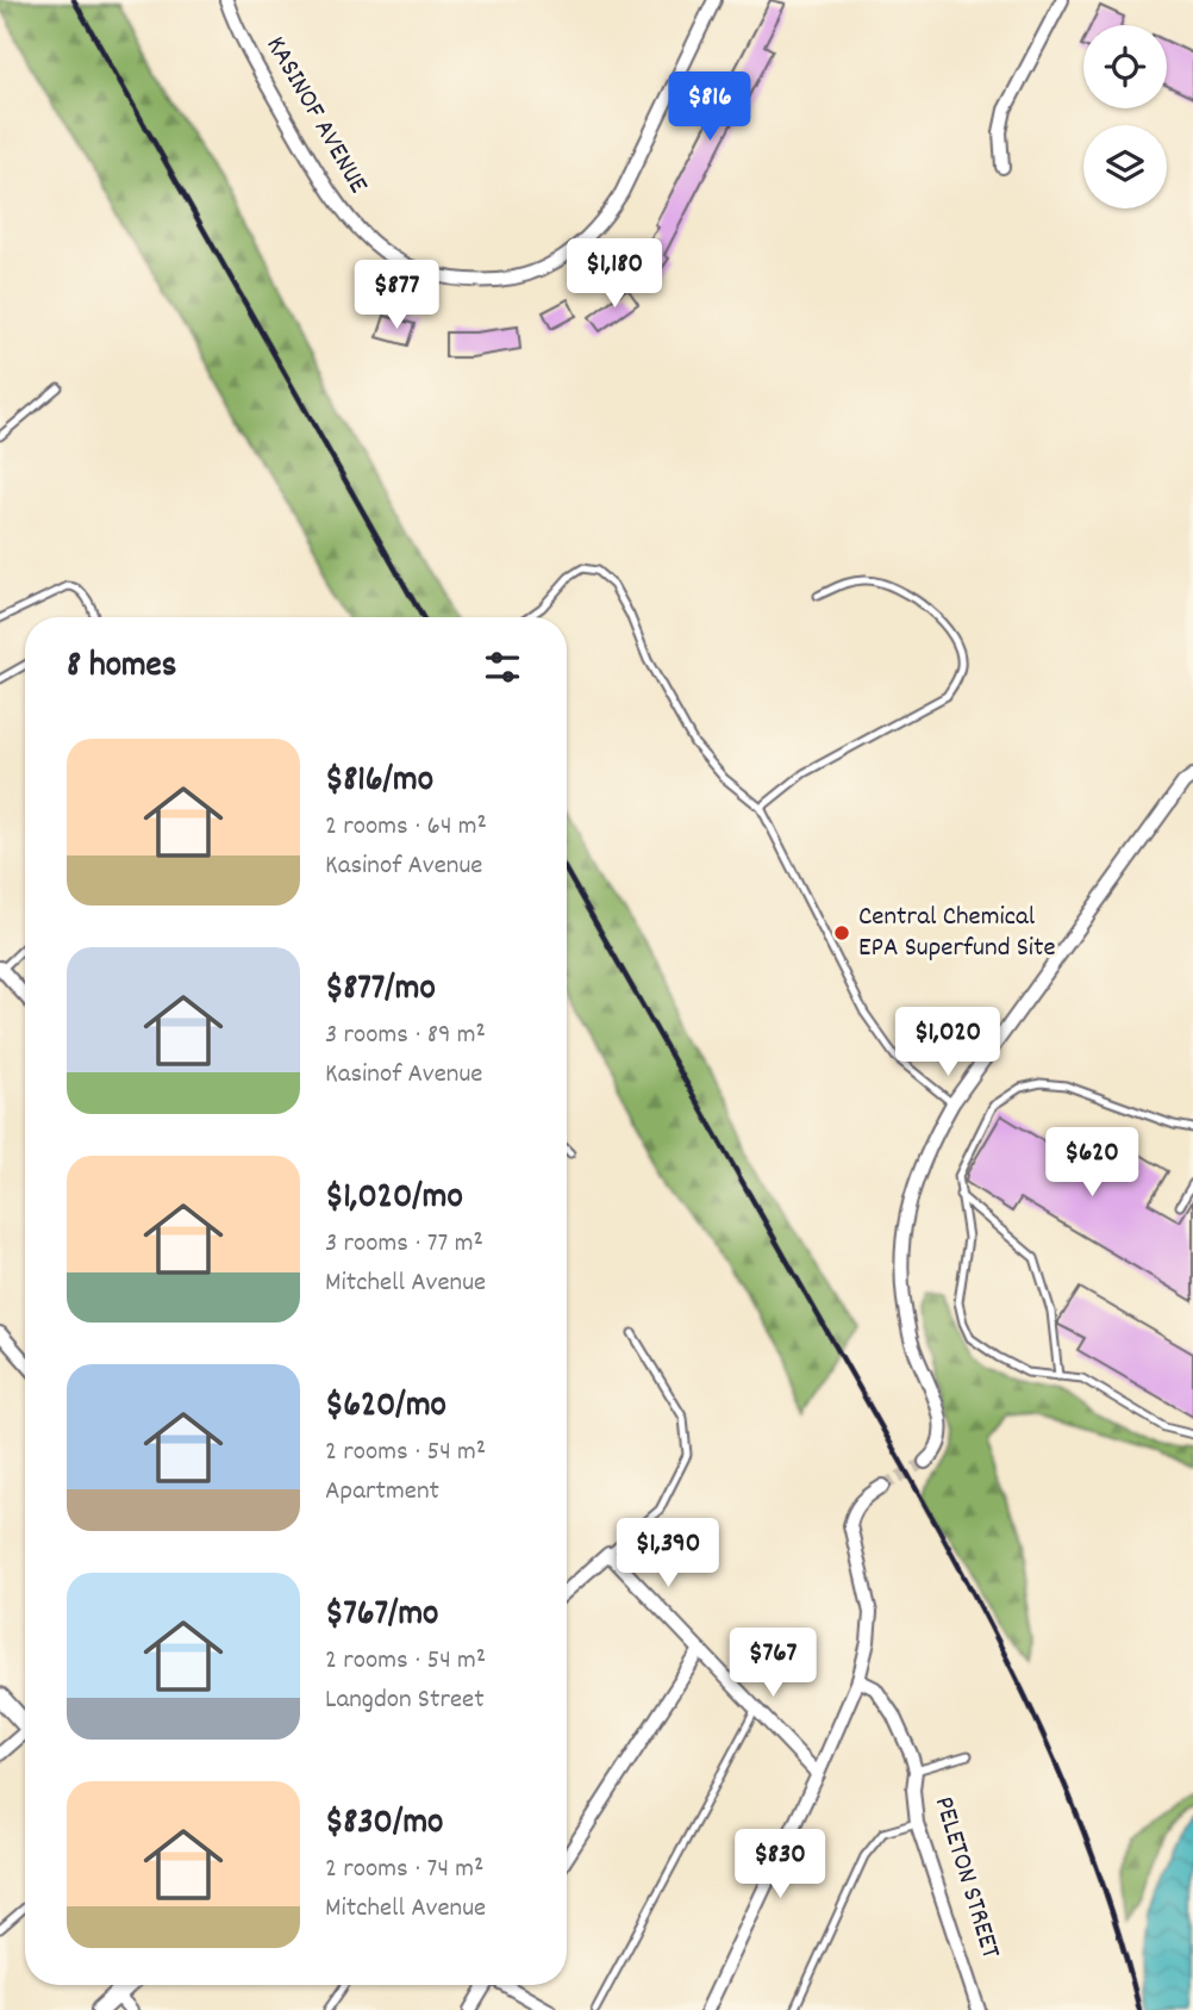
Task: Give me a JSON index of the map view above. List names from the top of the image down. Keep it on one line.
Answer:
{"streets":{"street":["KASINOF AVENUE","PELETON STREET"]},"places":["Central Chemical EPA Superfund Site"],"page":{"price":["$816","$1,180","$877","$1,020","$620","$1,390","$767","$830"],"heading":"8 homes","list":[{"name":"$816/mo","note":"2 rooms · 64 m² · Kasinof Avenue"},{"name":"$877/mo","note":"3 rooms · 89 m² · Kasinof Avenue"},{"name":"$1,020/mo","note":"3 rooms · 77 m² · Mitchell Avenue"},{"name":"$620/mo","note":"2 rooms · 54 m² · Apartment"},{"name":"$767/mo","note":"2 rooms · 54 m² · Langdon Street"},{"name":"$830/mo","note":"2 rooms · 74 m² · Mitchell Avenue"}]}}
